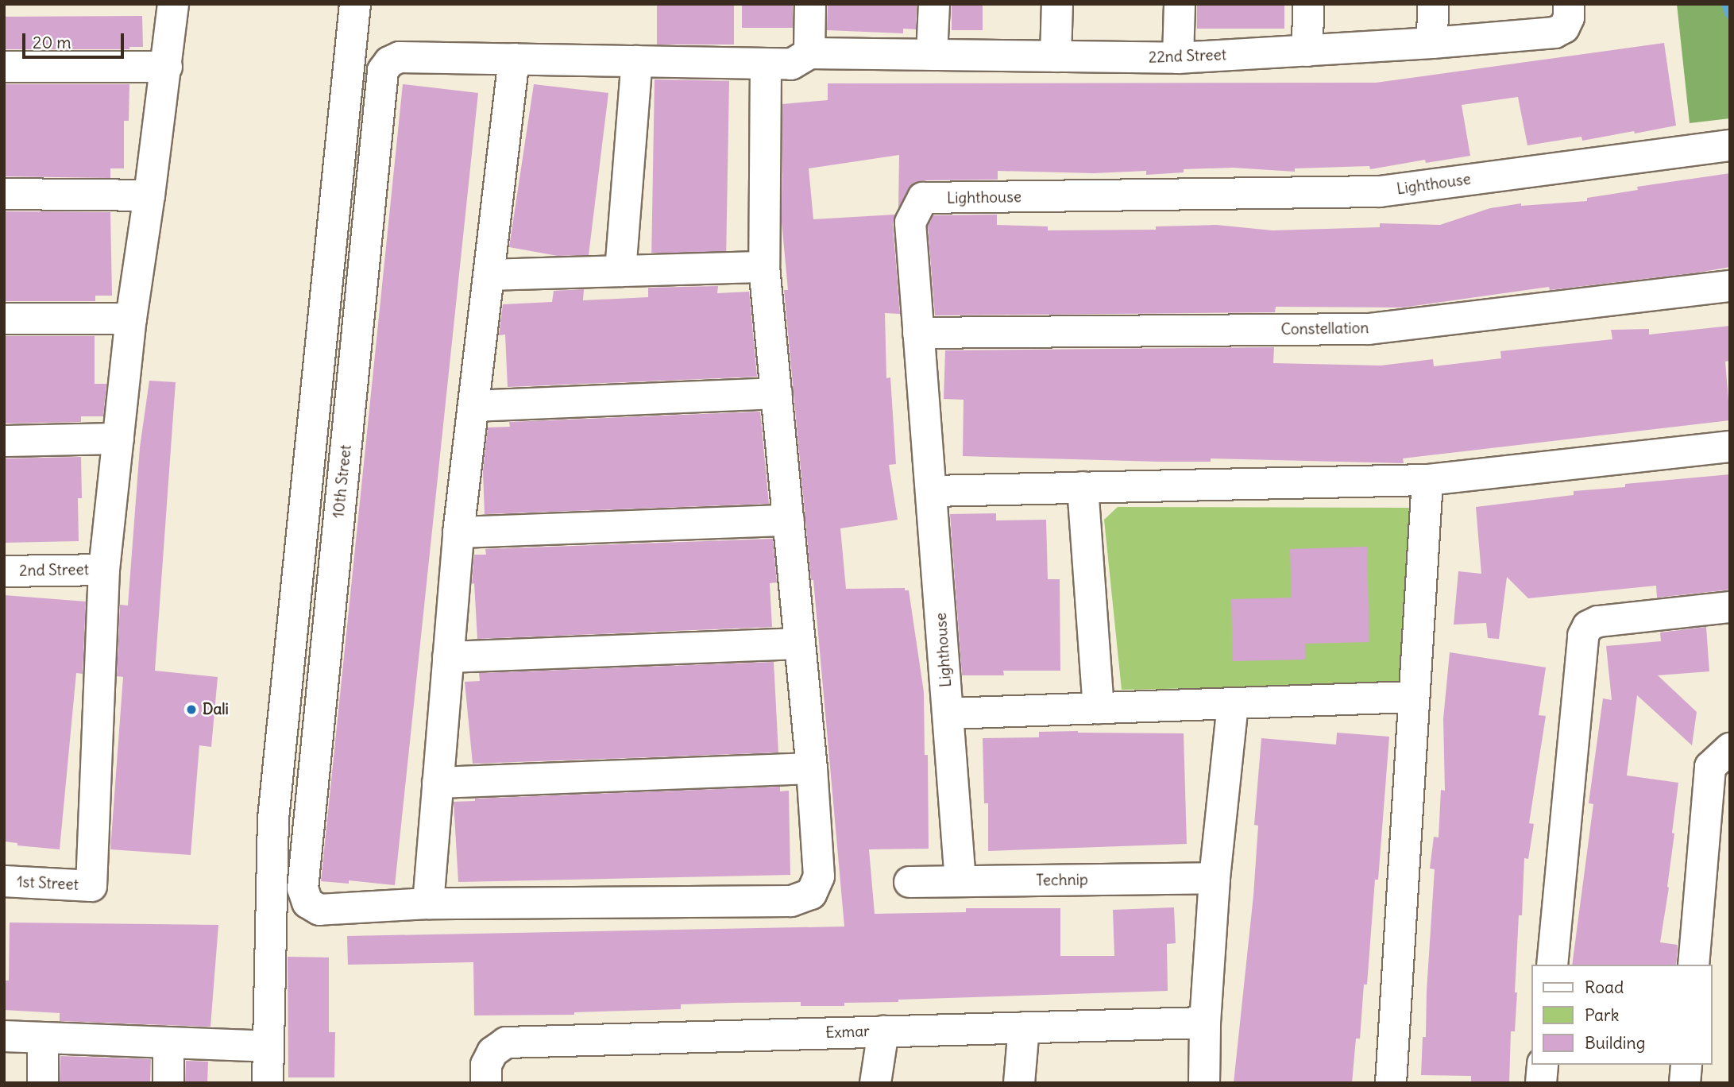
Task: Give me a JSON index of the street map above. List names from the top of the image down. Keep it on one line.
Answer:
{"streets":{"street":["22nd Street","Lighthouse","Constellation","10th Street","2nd Street","Technip","1st Street","Exmar"]},"crossings":[["Lighthouse","Constellation"],["Lighthouse","Technip"],["2nd Street","1st Street"]],"places":["Dali"],"legend":["Road","Park","Building"],"scale_bar":"20 m"}
